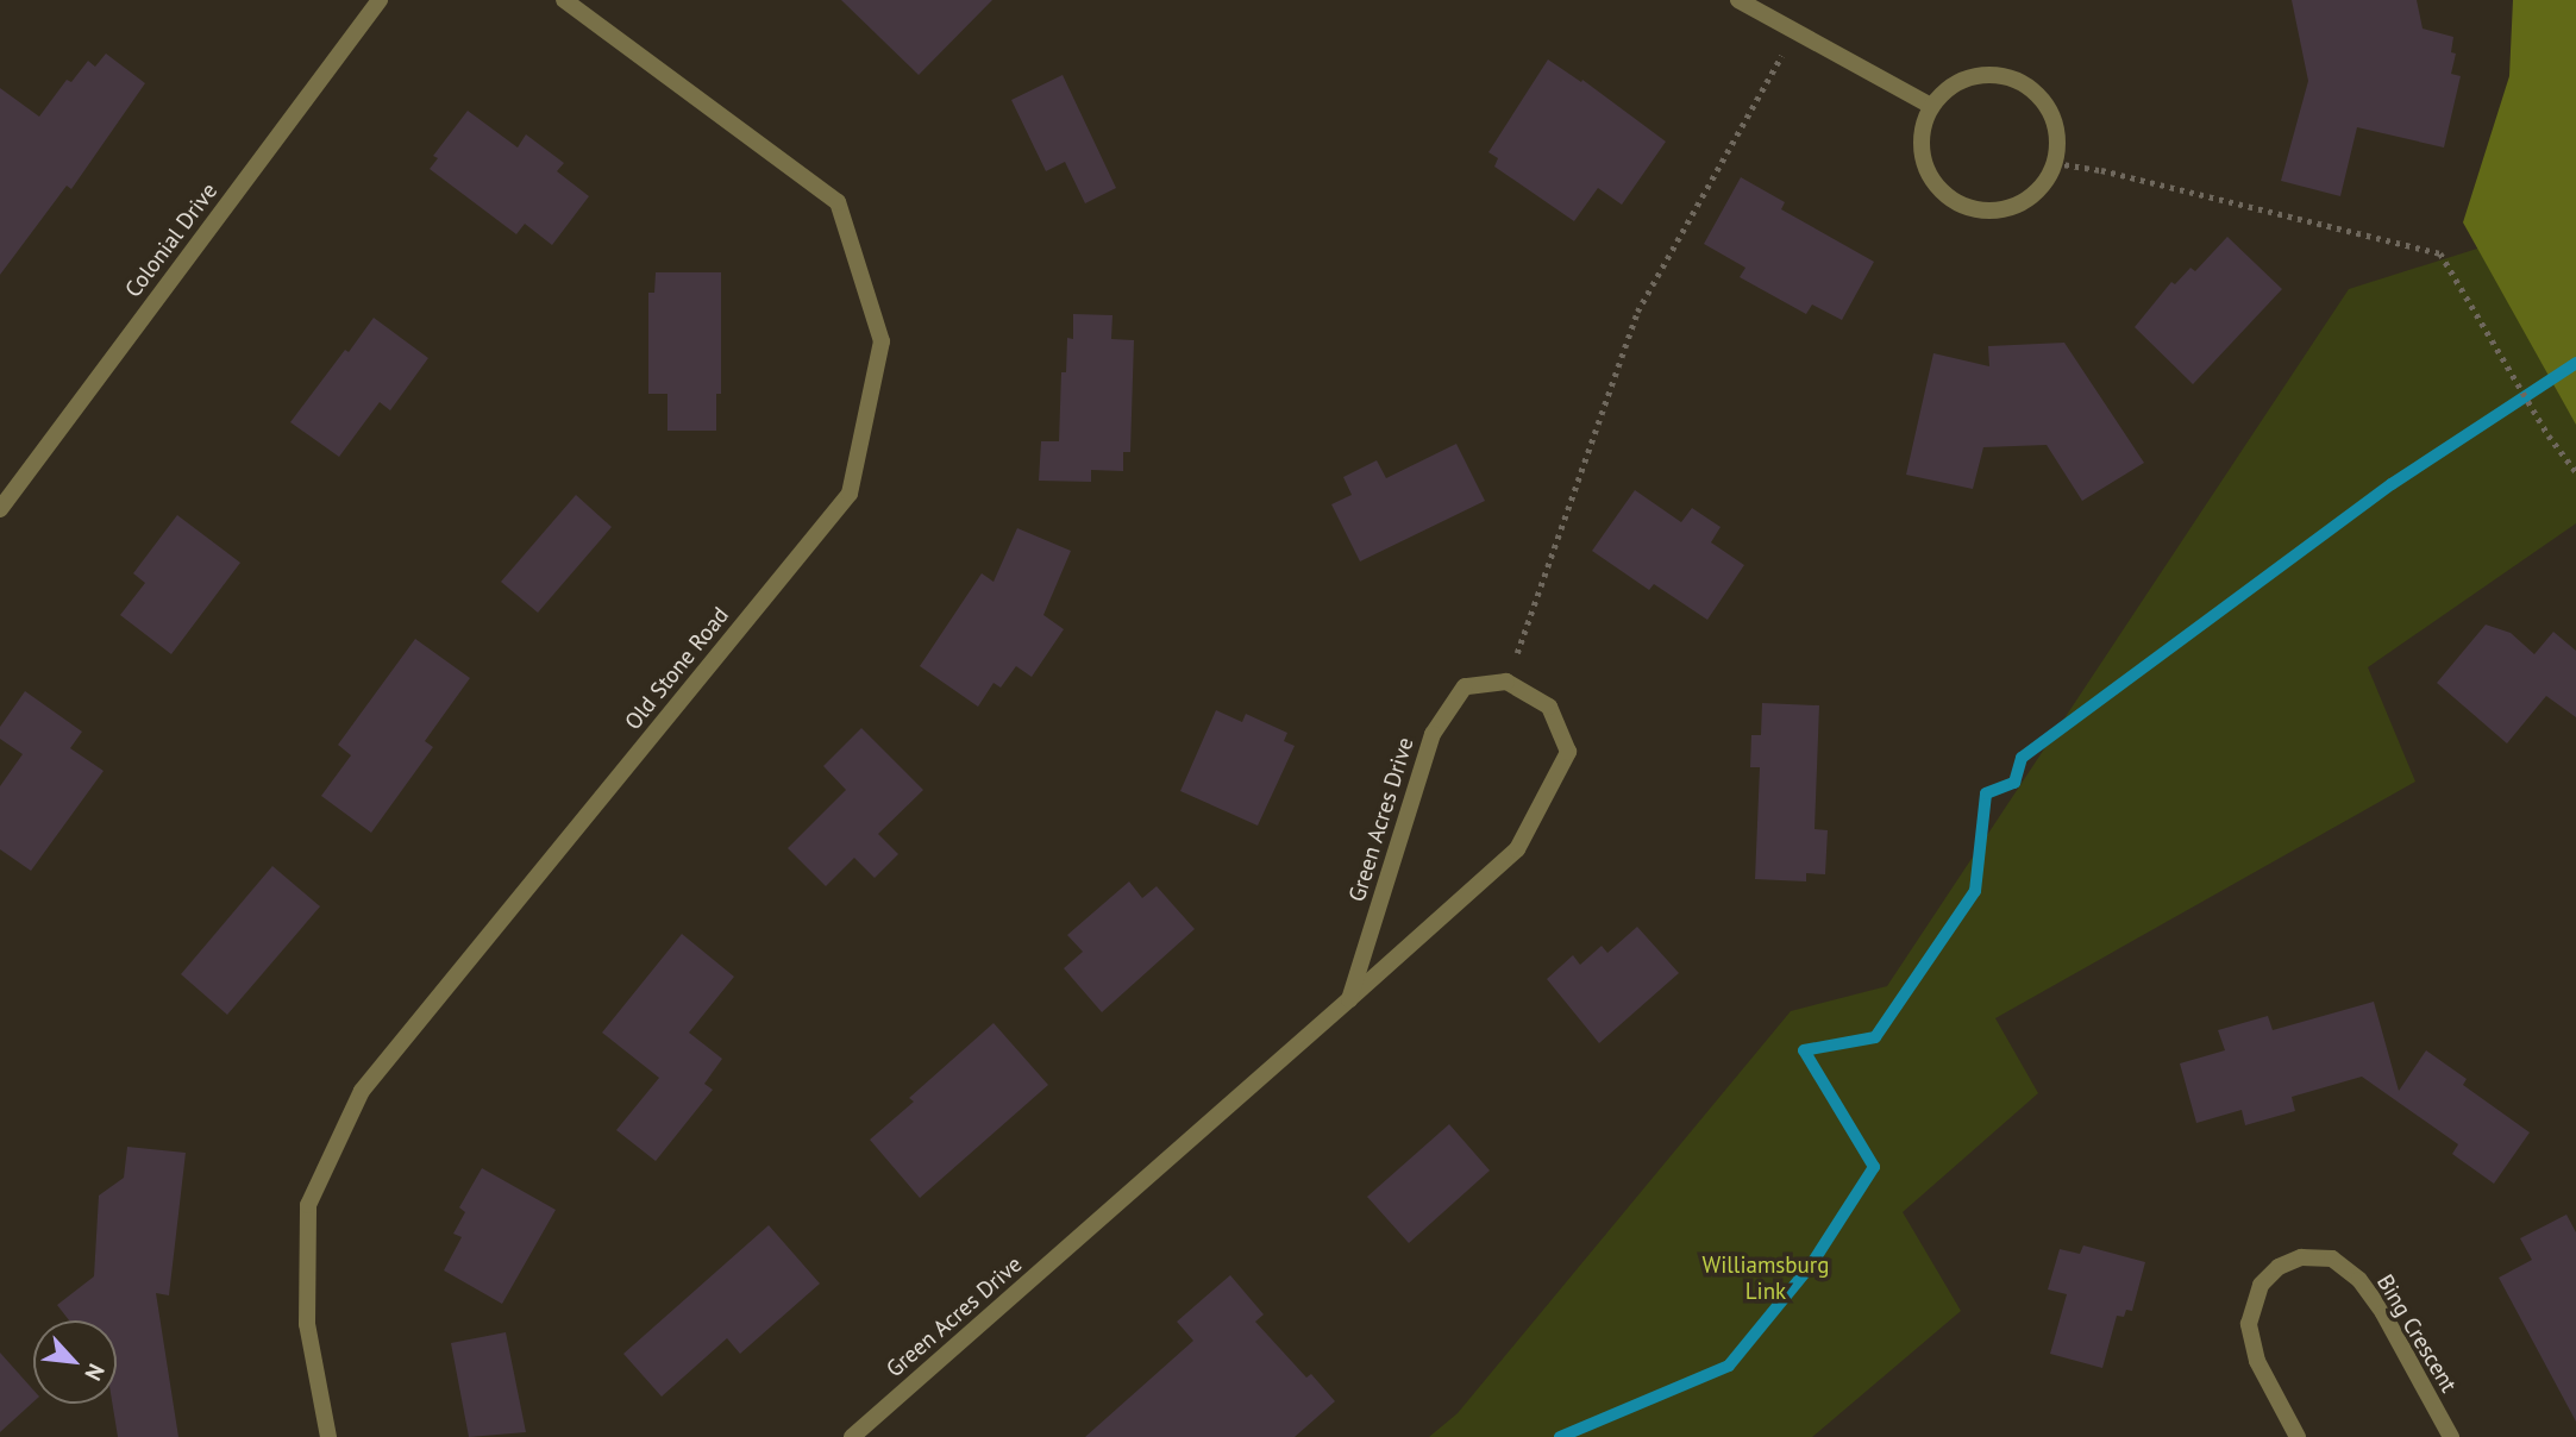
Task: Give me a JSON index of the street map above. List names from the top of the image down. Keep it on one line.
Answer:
{"streets":{"street":["Colonial Drive","Old Stone Road","Green Acres Drive","Bing Crescent"]},"parks":["Williamsburg Link"],"north":"bottom right"}
